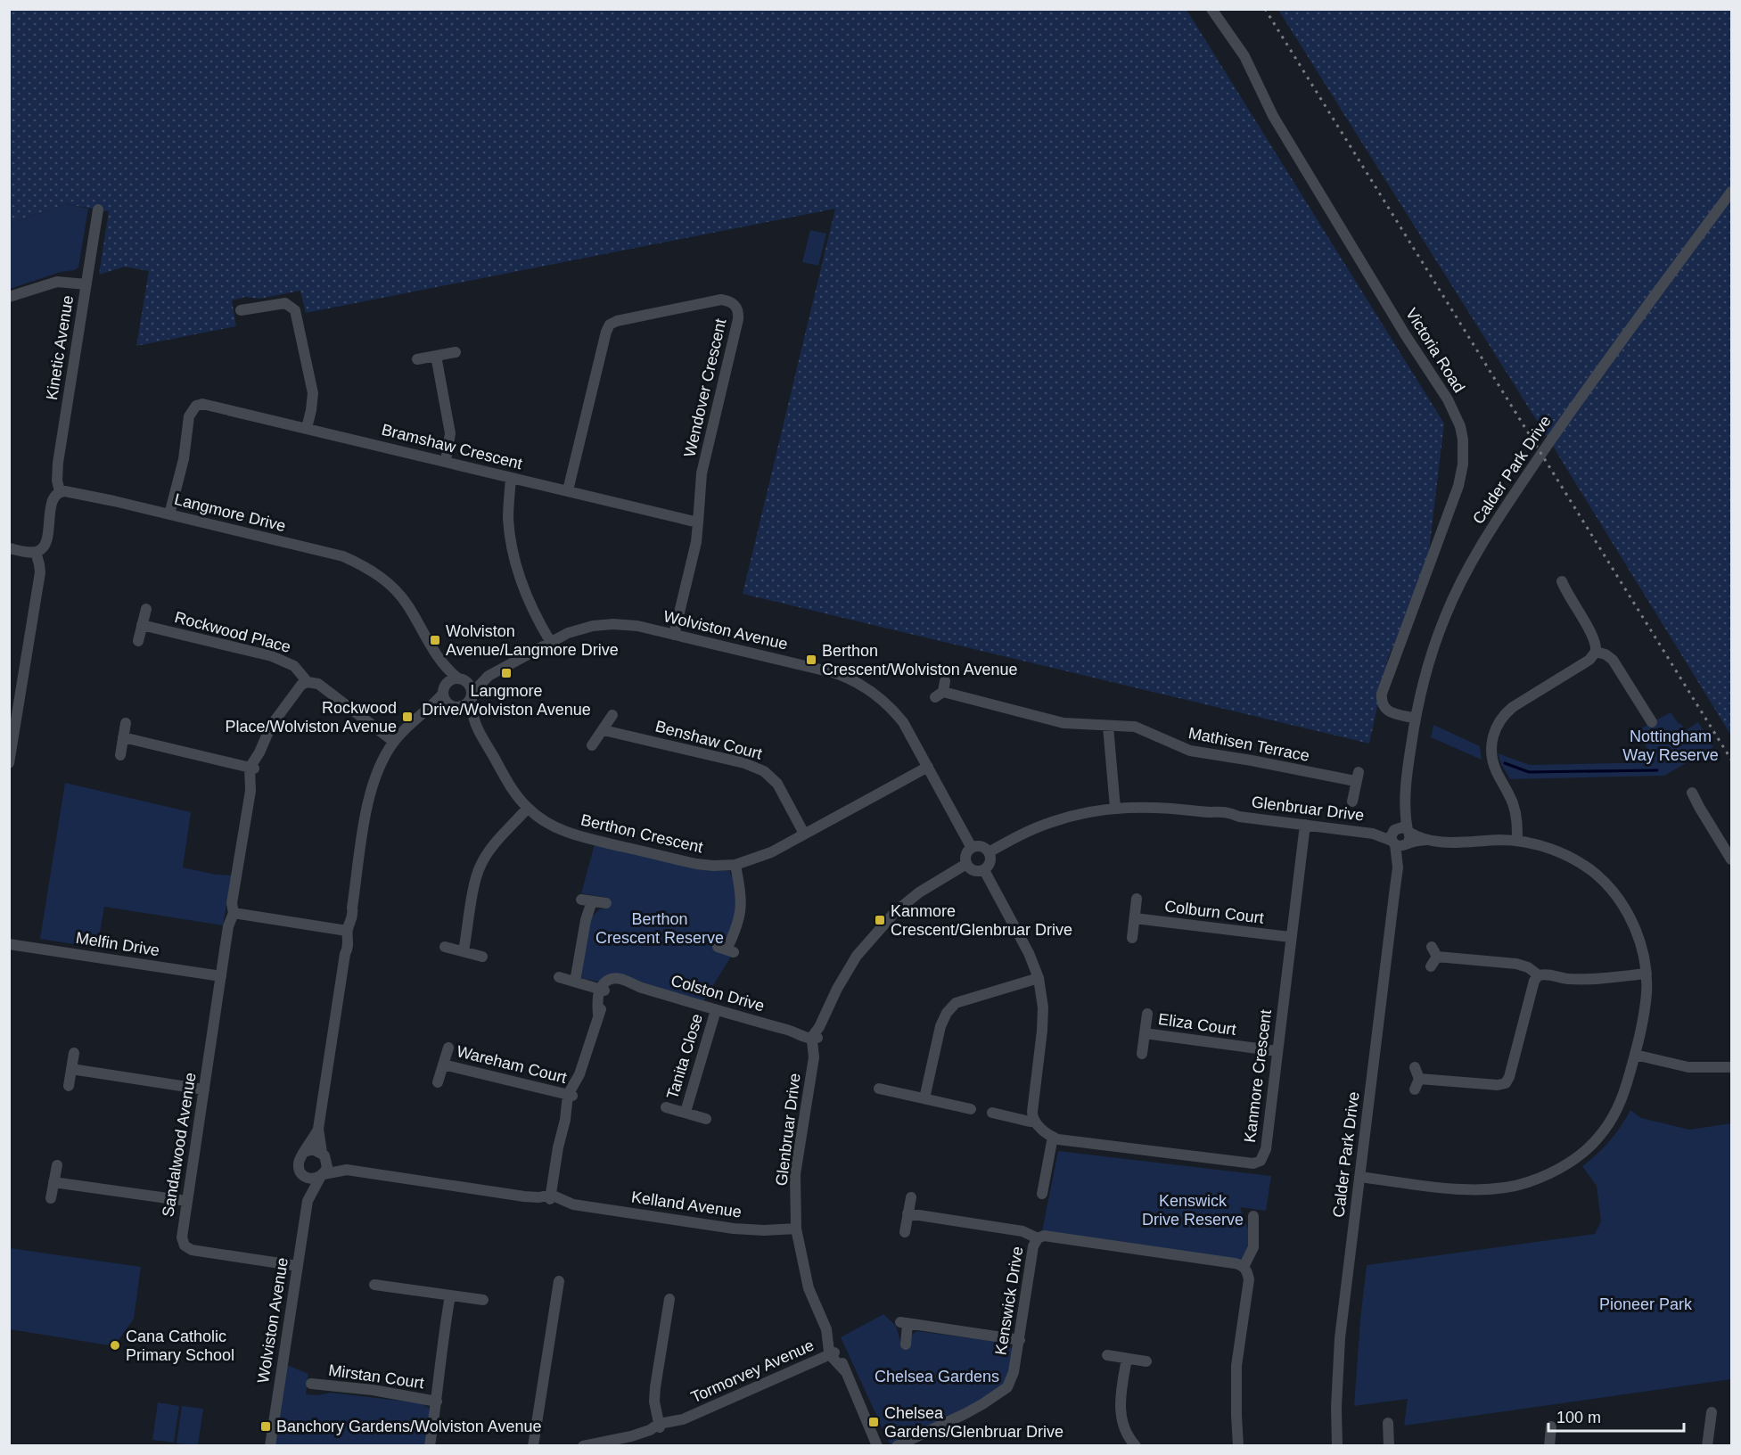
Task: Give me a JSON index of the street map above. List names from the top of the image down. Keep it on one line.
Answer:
{"streets":{"street":["Kinetic Avenue","Victoria Road","Wendover Crescent","Bramshaw Crescent","Calder Park Drive","Langmore Drive","Wolviston Avenue","Rockwood Place","Benshaw Court","Mathisen Terrace","Glenbruar Drive","Berthon Crescent","Colburn Court","Melfin Drive","Colston Drive","Eliza Court","Tanita Close","Wareham Court","Kanmore Crescent","Sandalwood Avenue","Kelland Avenue","Kenswick Drive","Tormorvey Avenue","Mirstan Court"]},"crossings":[["Kinetic Avenue","Langmore Drive"],["Victoria Road","Calder Park Drive"],["Wendover Crescent","Bramshaw Crescent"],["Bramshaw Crescent","Langmore Drive"],["Calder Park Drive","Glenbruar Drive"],["Langmore Drive","Wolviston Avenue"],["Langmore Drive","Berthon Crescent"],["Wolviston Avenue","Glenbruar Drive"],["Wolviston Avenue","Berthon Crescent"],["Wolviston Avenue","Sandalwood Avenue"],["Wolviston Avenue","Kelland Avenue"],["Rockwood Place","Sandalwood Avenue"],["Benshaw Court","Berthon Crescent"],["Glenbruar Drive","Colston Drive"],["Glenbruar Drive","Kanmore Crescent"],["Glenbruar Drive","Kelland Avenue"],["Glenbruar Drive","Tormorvey Avenue"],["Colburn Court","Kanmore Crescent"],["Melfin Drive","Sandalwood Avenue"],["Colston Drive","Tanita Close"],["Eliza Court","Kanmore Crescent"]],"parks":["Nottingham Way Reserve","Berthon Crescent Reserve","Kenswick Drive Reserve","Pioneer Park","Chelsea Gardens"],"places":{"transit":["Wolviston Avenue/Langmore Drive","Berthon Crescent/Wolviston Avenue","Langmore Drive/Wolviston Avenue","Rockwood Place/Wolviston Avenue","Kanmore Crescent/Glenbruar Drive","Chelsea Gardens/Glenbruar Drive","Banchory Gardens/Wolviston Avenue"],"other":["Cana Catholic Primary School"]},"scale_bar":"100 m"}
